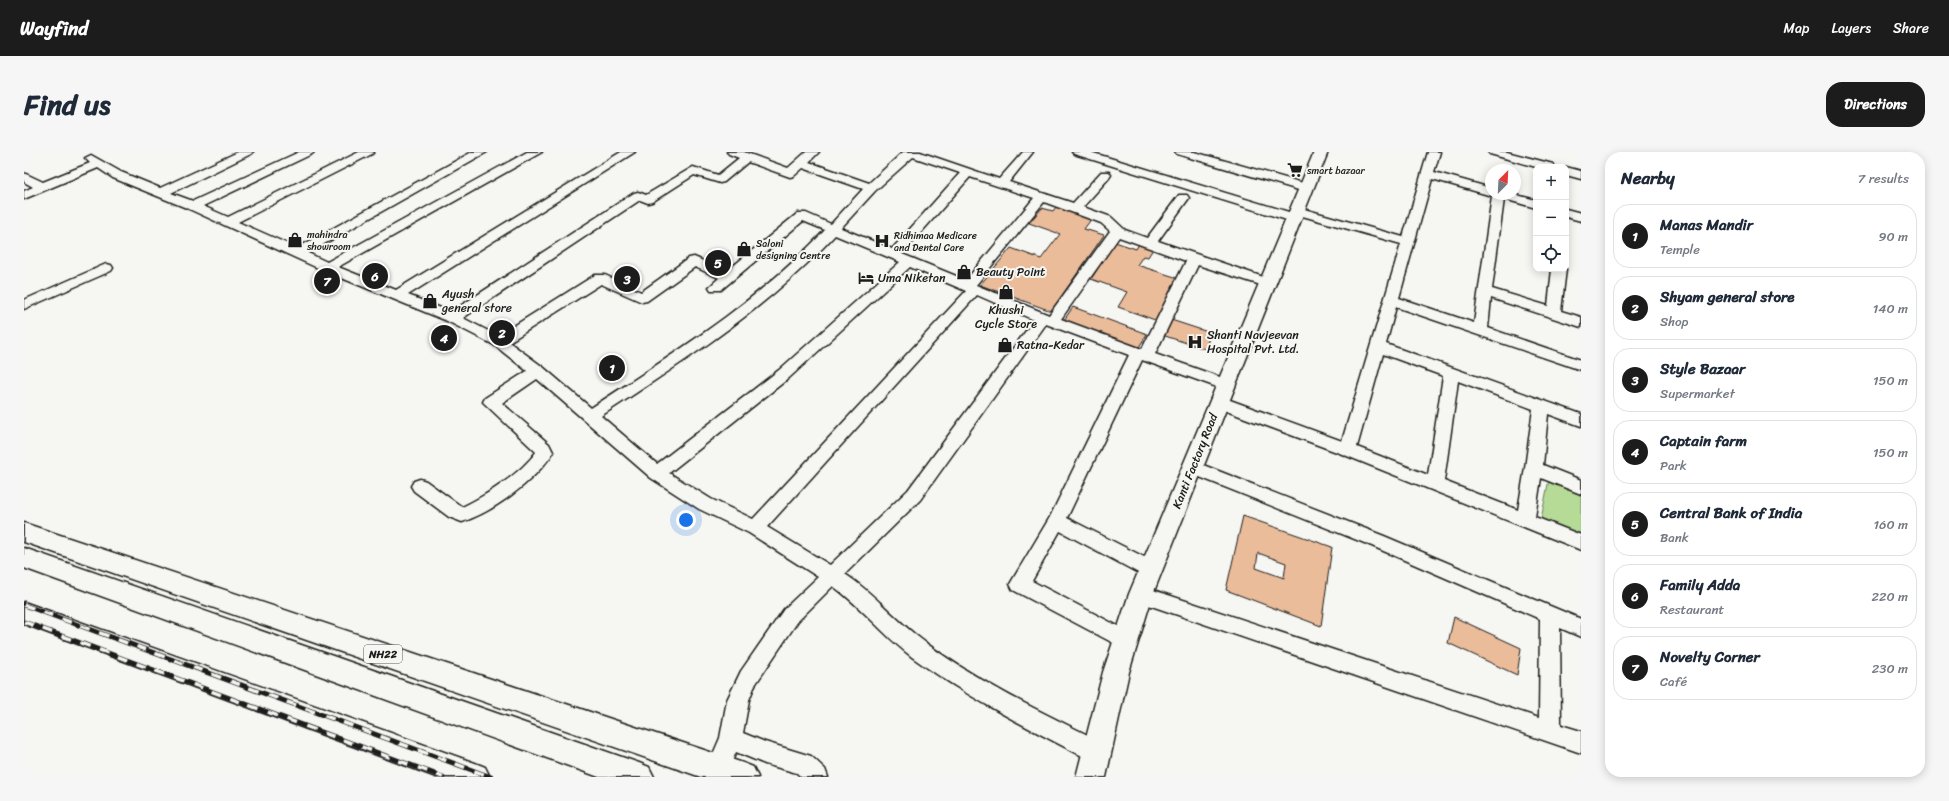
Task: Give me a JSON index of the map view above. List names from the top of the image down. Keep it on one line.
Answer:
{"streets":{"main road":["Kanti Factory Road","NH22"]},"places":{"supermarket":["smart bazaar"],"shop":["mahindra showroom","Saloni designing Centre","Beauty Point","Khushi Cycle Store","Ayush general store","Ratna-Kedar"],"hospital":["Ridhimaa Medicare and Dental Care","Shanti Navjeevan Hospital Pvt. Ltd."],"hotel":["Uma Niketan"]},"north":"top right","page":{"header":"Wayfind","nav":["Map","Layers","Share"],"title":"Find us","buttons":"Directions","heading":["Nearby","7 results"],"map_buttons":["+","−"],"list":[{"mark":"1","name":"Manas Mandir","note":"Temple","value":"90 m"},{"mark":"2","name":"Shyam general store","note":"Shop","value":"140 m"},{"mark":"3","name":"Style Bazaar","note":"Supermarket","value":"150 m"},{"mark":"4","name":"Captain farm","note":"Park","value":"150 m"},{"mark":"5","name":"Central Bank of India","note":"Bank","value":"160 m"},{"mark":"6","name":"Family Adda","note":"Restaurant","value":"220 m"},{"mark":"7","name":"Novelty Corner","note":"Café","value":"230 m"}],"pins":["5","6","3","7","2","4","1"]}}
